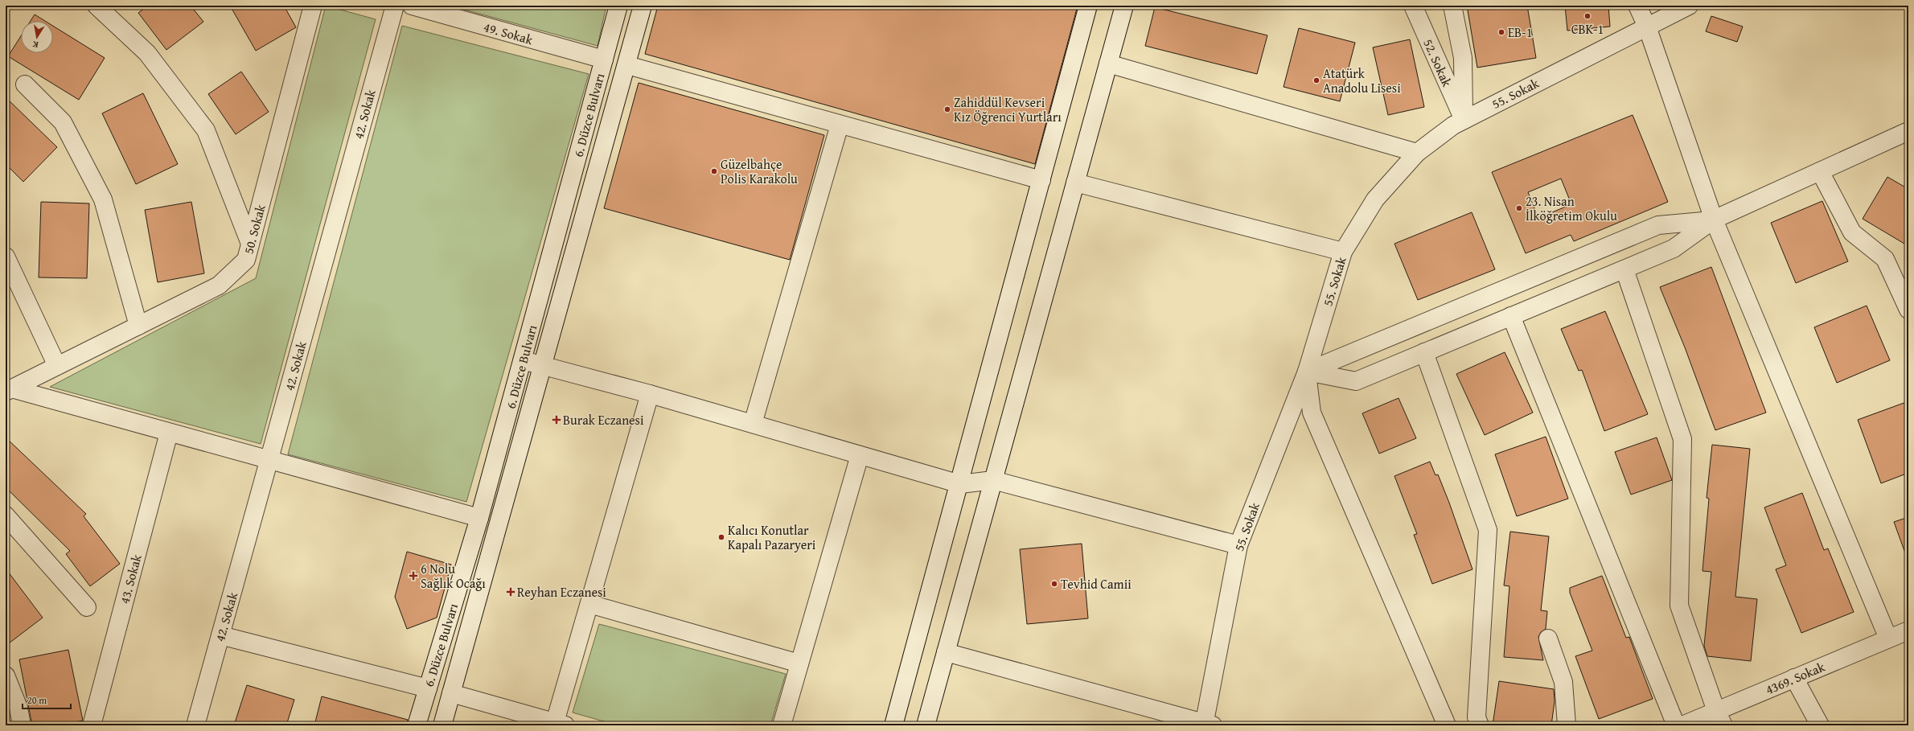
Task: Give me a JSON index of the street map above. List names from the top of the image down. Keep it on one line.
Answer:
{"streets":{"street":["49. Sokak","52. Sokak","55. Sokak","42. Sokak","6. Düzce Bulvarı","50. Sokak","43. Sokak","4369. Sokak"]},"crossings":[["49. Sokak","6. Düzce Bulvarı"],["52. Sokak","55. Sokak"]],"places":{"other":["CBK-1","EB-1","Atatürk Anadolu Lisesi","Zahiddül Kevseri Kız Öğrenci Yurtları","Güzelbahçe Polis Karakolu","23. Nisan İlköğretim Okulu","Kalıcı Konutlar Kapalı Pazaryeri","Tevhid Camii"],"health":["Burak Eczanesi","6 Nolu Sağlık Ocağı","Reyhan Eczanesi"]},"scale_bar":"20 m","north":"bottom"}
